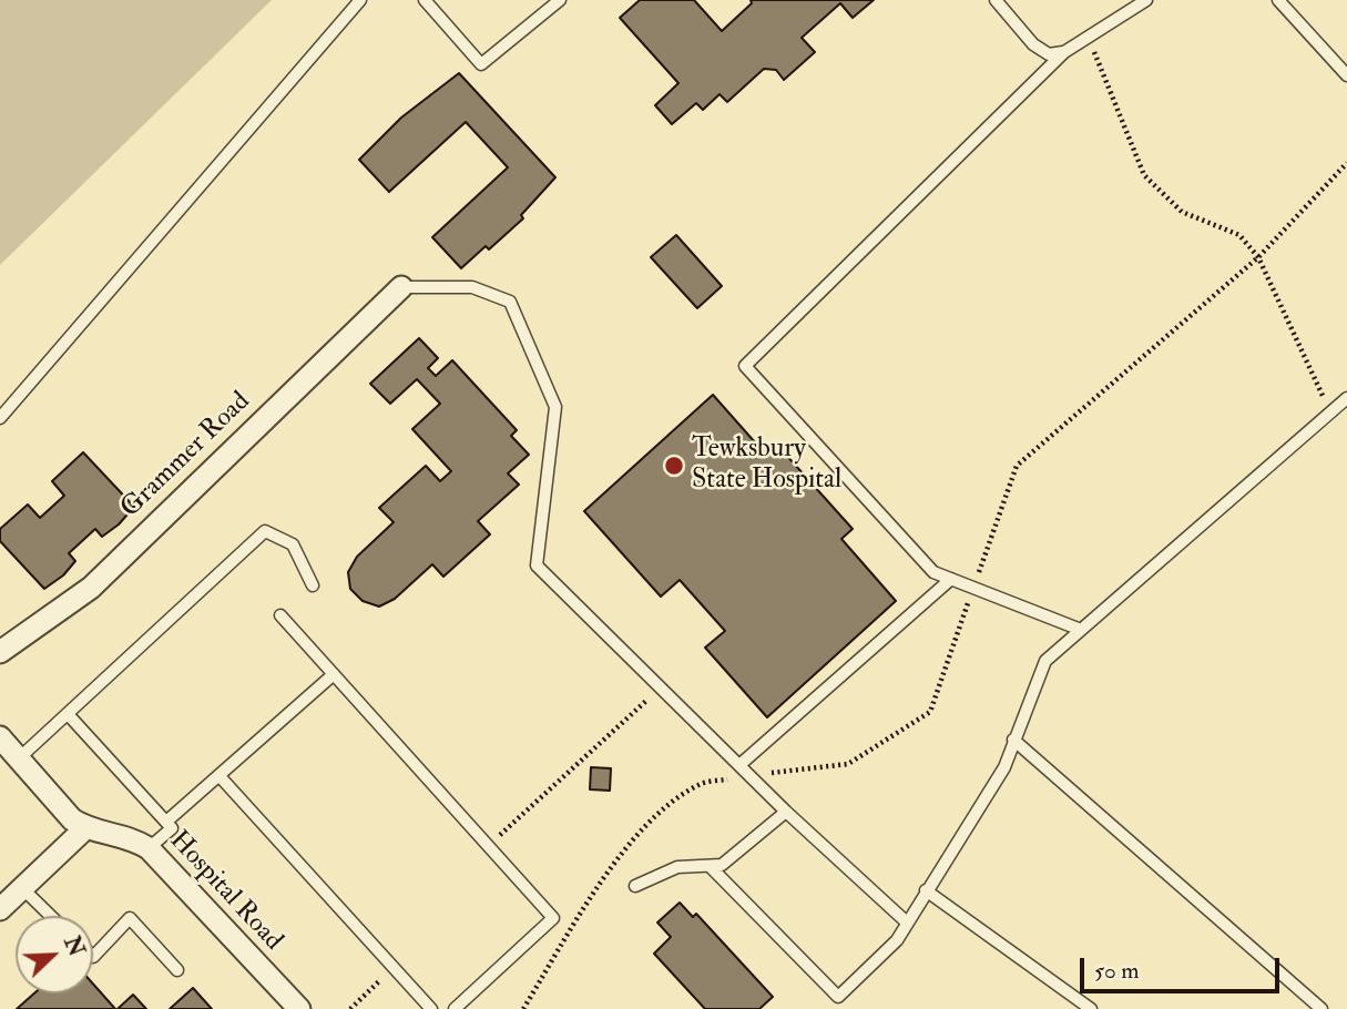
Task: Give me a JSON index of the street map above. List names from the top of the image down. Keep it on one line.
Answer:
{"streets":{"street":["Grammer Road","Hospital Road"]},"places":["Tewksbury State Hospital"],"scale_bar":"50 m","north":"top right"}
